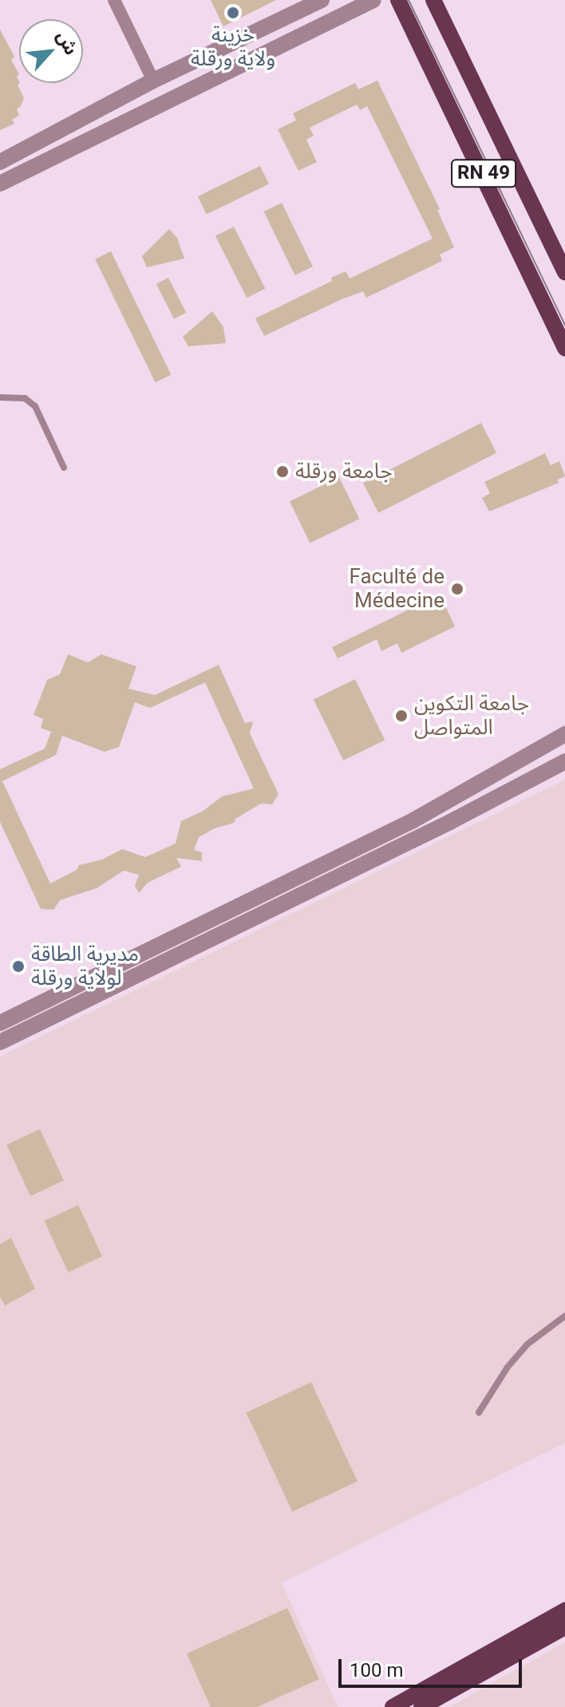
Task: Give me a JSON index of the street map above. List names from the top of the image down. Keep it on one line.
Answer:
{"streets":{"main road":["RN 49"]},"places":["خزينة ولاية ورقلة","جامعة ورقلة","Faculté de Médecine","جامعة التكوين المتواصل","مديرية الطاقة لولاية ورقلة"],"scale_bar":"100 m","north":"top right"}
